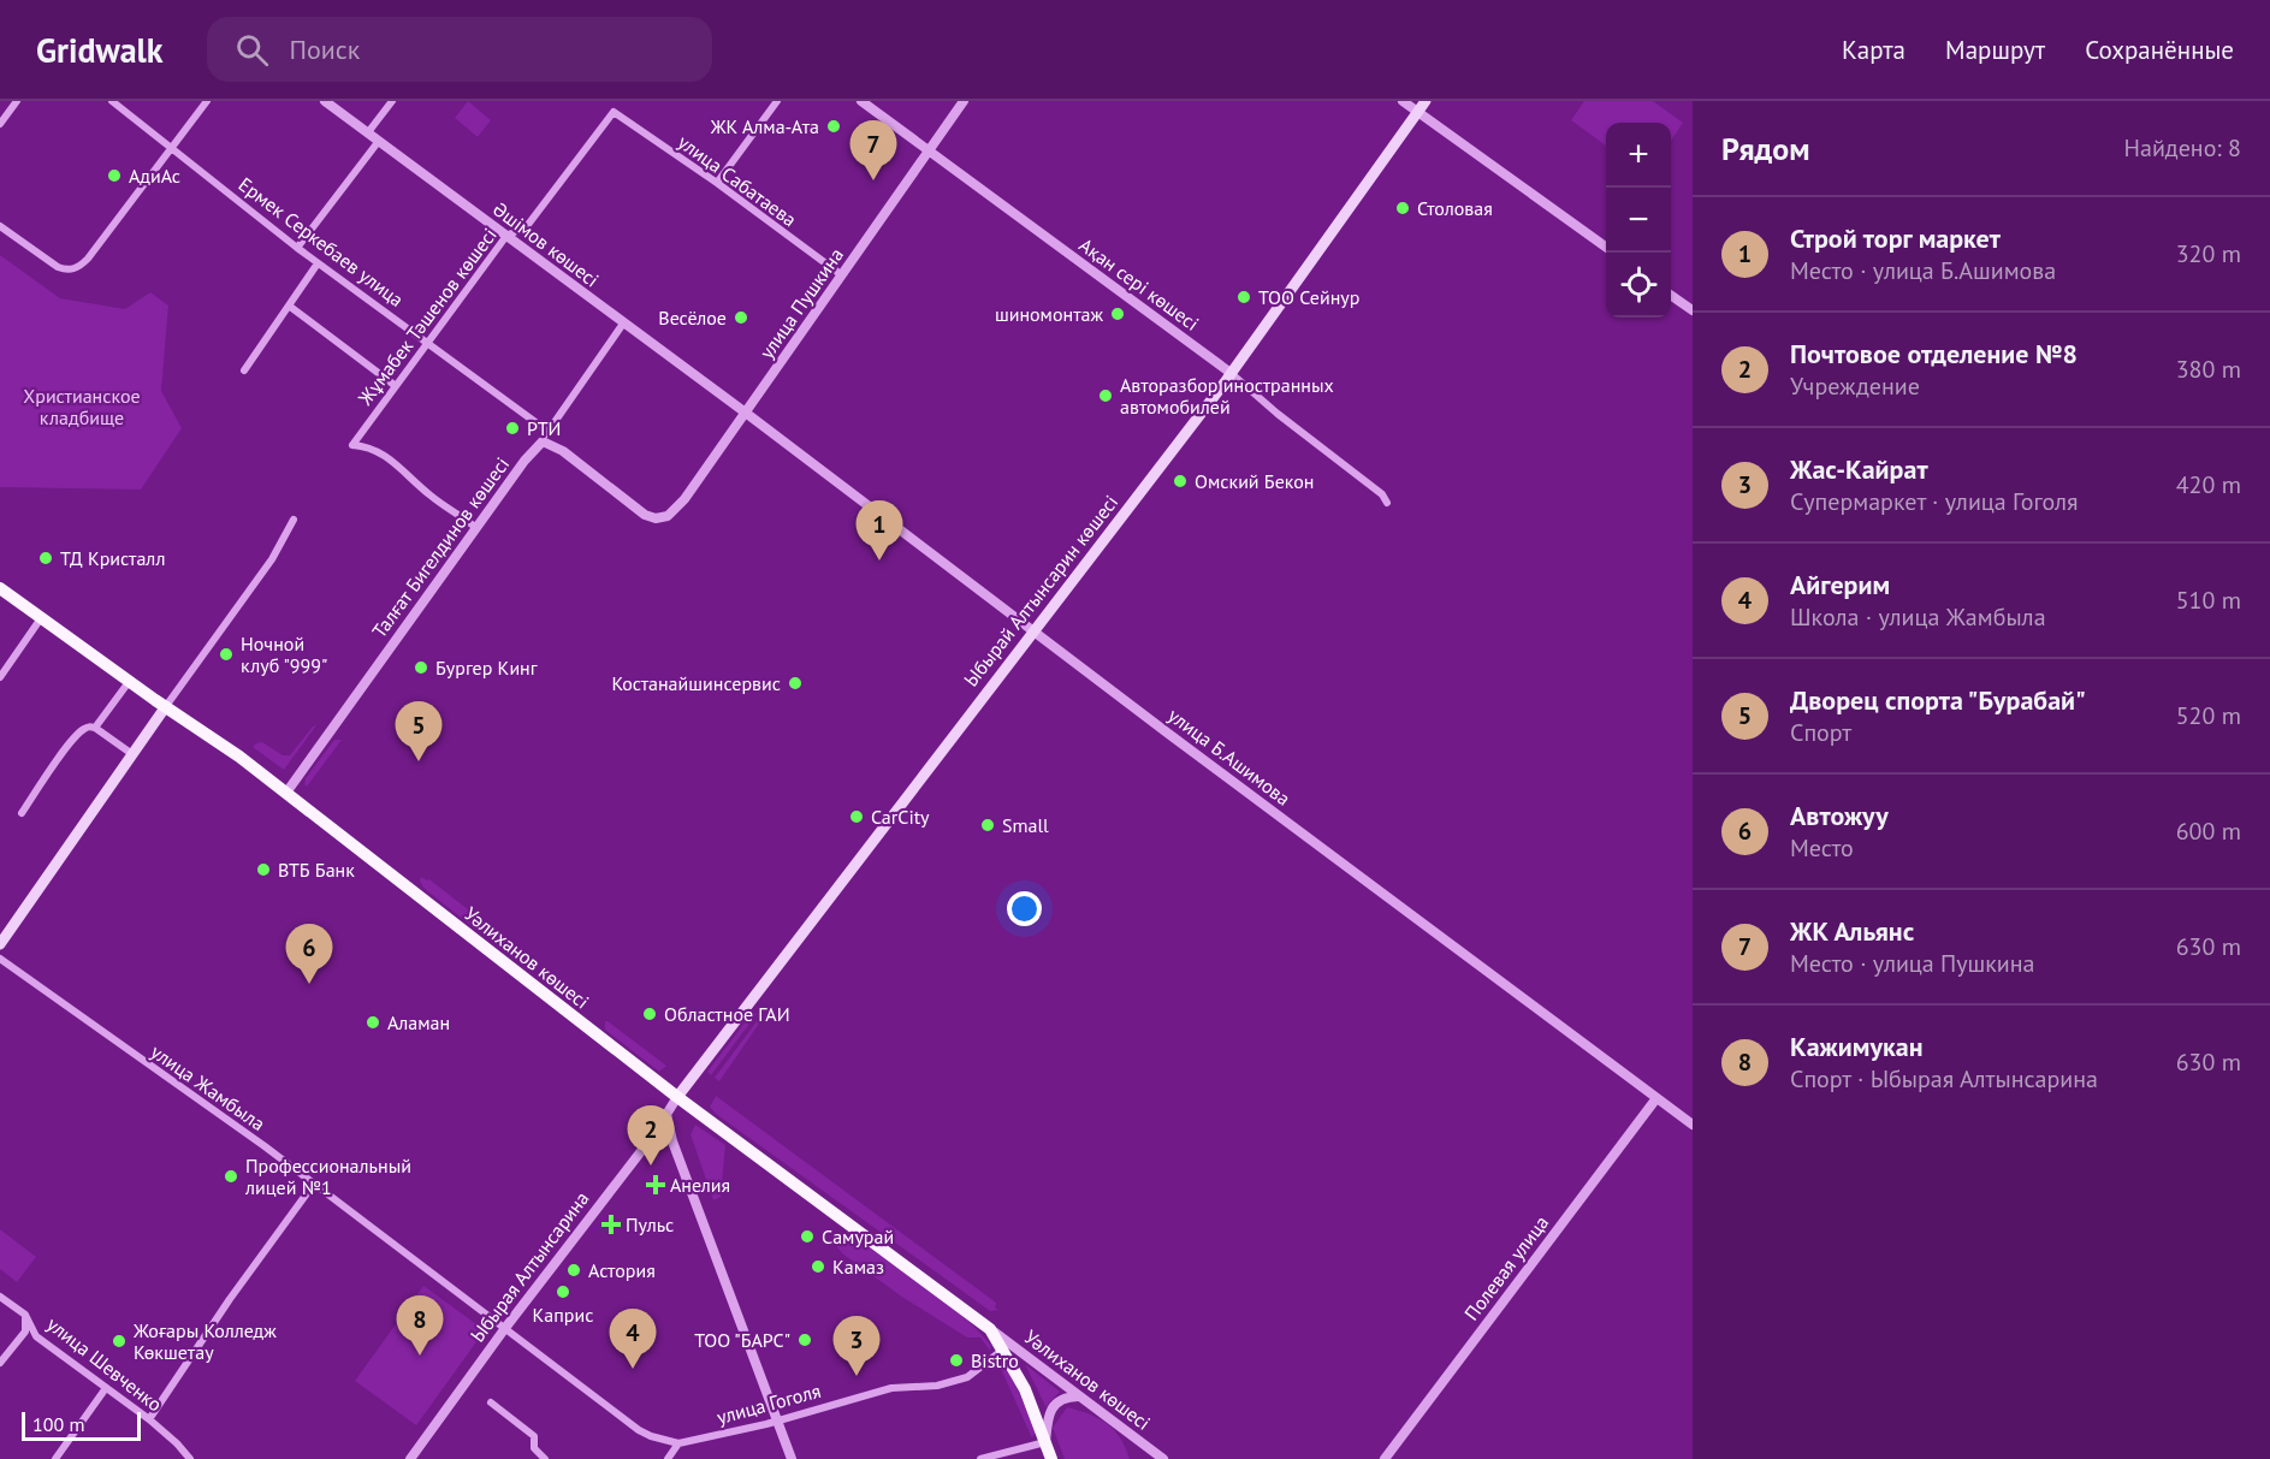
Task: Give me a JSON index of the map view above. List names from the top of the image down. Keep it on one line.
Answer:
{"streets":{"highway":["Уәлиханов көшесі"],"main road":["Ыбырай Алтынсарин көшесі"],"street":["улица Сабатаева","Ермек Серкебаев улица","Әшімов көшесі","Ақан сері көшесі","улица Пушкина","Жұмабек Тәшенов көшесі","Талғат Бигелдинов көшесі","улица Б.Ашимова","улица Жамбыла","Ыбырая Алтынсарина","Полевая улица","улица Шевченко","улица Гоголя"]},"crossings":[["улица Сабатаева","улица Пушкина"],["улица Сабатаева","Жұмабек Тәшенов көшесі"],["Ермек Серкебаев улица","улица Пушкина"],["Ермек Серкебаев улица","Жұмабек Тәшенов көшесі"],["Ермек Серкебаев улица","Талғат Бигелдинов көшесі"],["Әшімов көшесі","улица Пушкина"],["Әшімов көшесі","Жұмабек Тәшенов көшесі"],["Әшімов көшесі","Талғат Бигелдинов көшесі"],["Әшімов көшесі","улица Б.Ашимова"],["Ақан сері көшесі","улица Пушкина"],["Ақан сері көшесі","Ыбырай Алтынсарин көшесі"],["улица Пушкина","улица Б.Ашимова"],["Жұмабек Тәшенов көшесі","Талғат Бигелдинов көшесі"],["Талғат Бигелдинов көшесі","Уәлиханов көшесі"],["Ыбырай Алтынсарин көшесі","улица Б.Ашимова"],["Ыбырай Алтынсарин көшесі","Уәлиханов көшесі"],["Ыбырай Алтынсарин көшесі","Ыбырая Алтынсарина"],["улица Б.Ашимова","Полевая улица"],["Уәлиханов көшесі","Ыбырая Алтынсарина"],["Уәлиханов көшесі","улица Гоголя"],["улица Жамбыла","Ыбырая Алтынсарина"],["улица Жамбыла","улица Гоголя"]],"parks":["Христианское кладбище"],"places":{"other":["ЖК Алма-Ата","АдиАс","Столовая","ТОО Сейнур","шиномонтаж","Весёлое","Авторазбор иностранных автомобилей","РТИ","Омский Бекон","ТД Кристалл","Ночной клуб \"999\"","Бургер Кинг","Костанайшинсервис","CarCity","Small","ВТБ Банк","Областное ГАИ","Аламан","Профессиональный лицей №1","Самурай","Камаз","Астория","Каприс","ТОО \"БАРС\"","Жоғары Колледж Көкшетау","Bistro"],"health":["Анелия","Пульс"]},"scale_bar":"100 m","page":{"header":"Gridwalk","search":"Поиск","nav":["Карта","Маршрут","Сохранённые"],"heading":["Рядом","Найдено: 8"],"pins":["7","1","5","6","2","8","4","3"],"map_buttons":["+","−"],"list":[{"mark":"1","name":"Строй торг маркет","note":"Место · улица Б.Ашимова","value":"320 m"},{"mark":"2","name":"Почтовое отделение №8","note":"Учреждение","value":"380 m"},{"mark":"3","name":"Жас-Кайрат","note":"Супермаркет · улица Гоголя","value":"420 m"},{"mark":"4","name":"Айгерим","note":"Школа · улица Жамбыла","value":"510 m"},{"mark":"5","name":"Дворец спорта \"Бурабай\"","note":"Спорт","value":"520 m"},{"mark":"6","name":"Автожуу","note":"Место","value":"600 m"},{"mark":"7","name":"ЖК Альянс","note":"Место · улица Пушкина","value":"630 m"},{"mark":"8","name":"Кажимукан","note":"Спорт · Ыбырая Алтынсарина","value":"630 m"}],"scale":"100 m"}}
